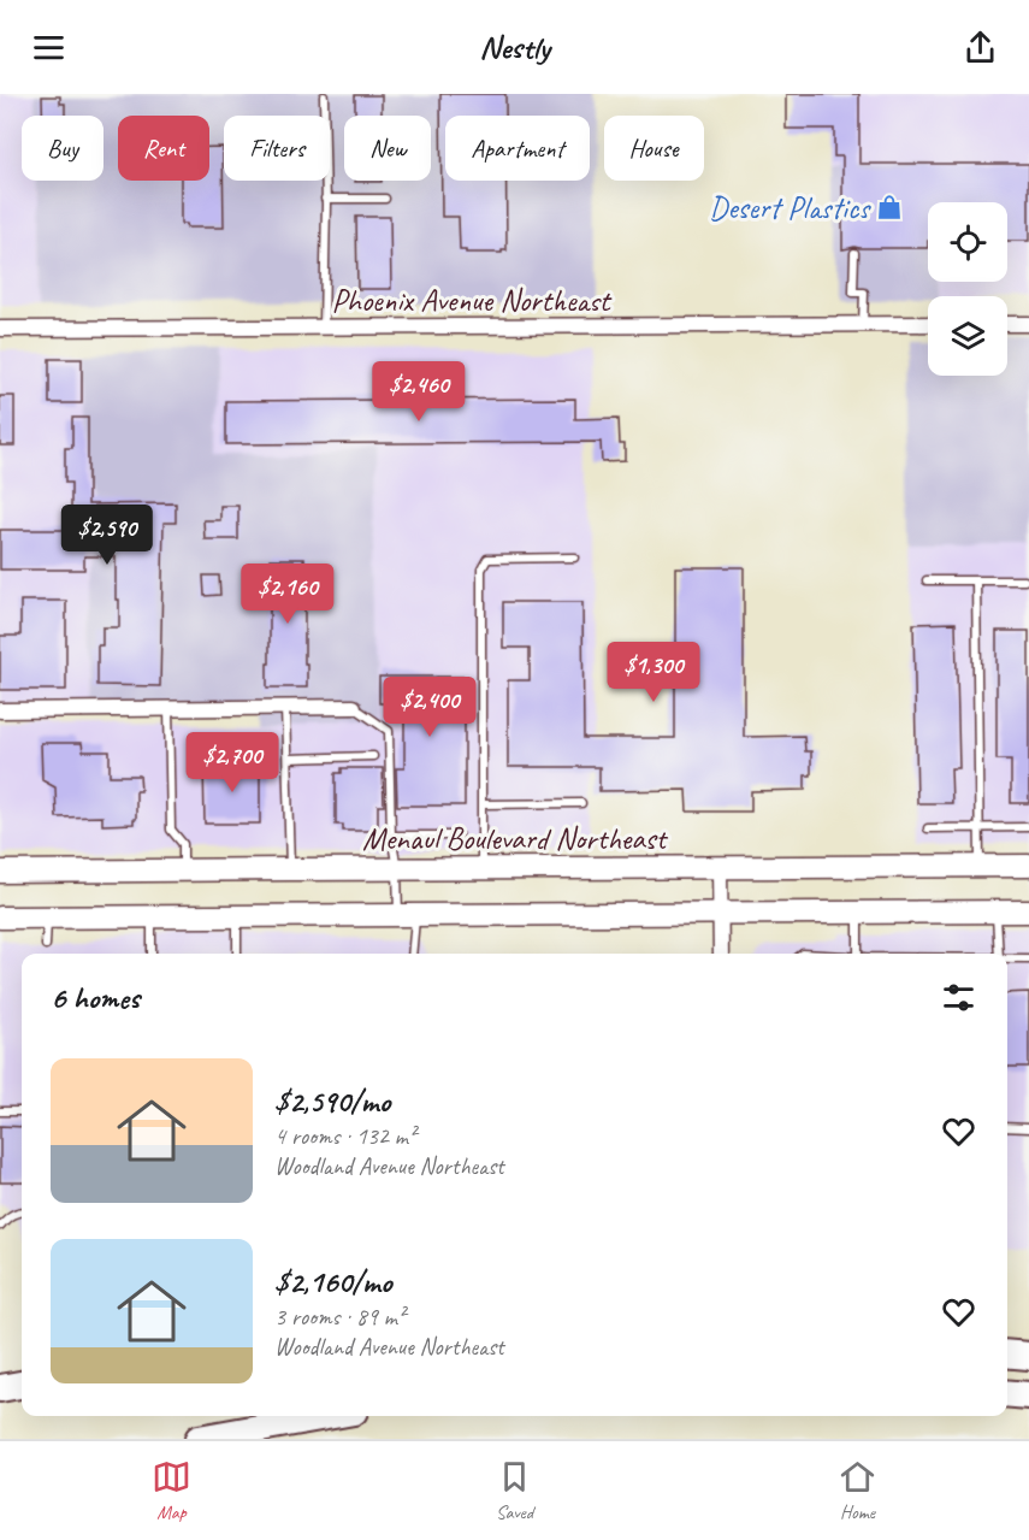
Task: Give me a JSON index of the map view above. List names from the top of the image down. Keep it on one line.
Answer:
{"streets":{"main road":["Menaul Boulevard Northeast"],"street":["Phoenix Avenue Northeast"]},"places":{"shop":["Desert Plastics"]},"page":{"header":"Nestly","chip":["Buy","Rent","Filters","New","Apartment","House"],"price":["$2,460","$2,590","$2,160","$1,300","$2,400","$2,700"],"heading":"6 homes","list":[{"name":"$2,590/mo","note":"4 rooms · 132 m² · Woodland Avenue Northeast"},{"name":"$2,160/mo","note":"3 rooms · 89 m² · Woodland Avenue Northeast"}],"tabs":["Map","Saved","Home"]}}
